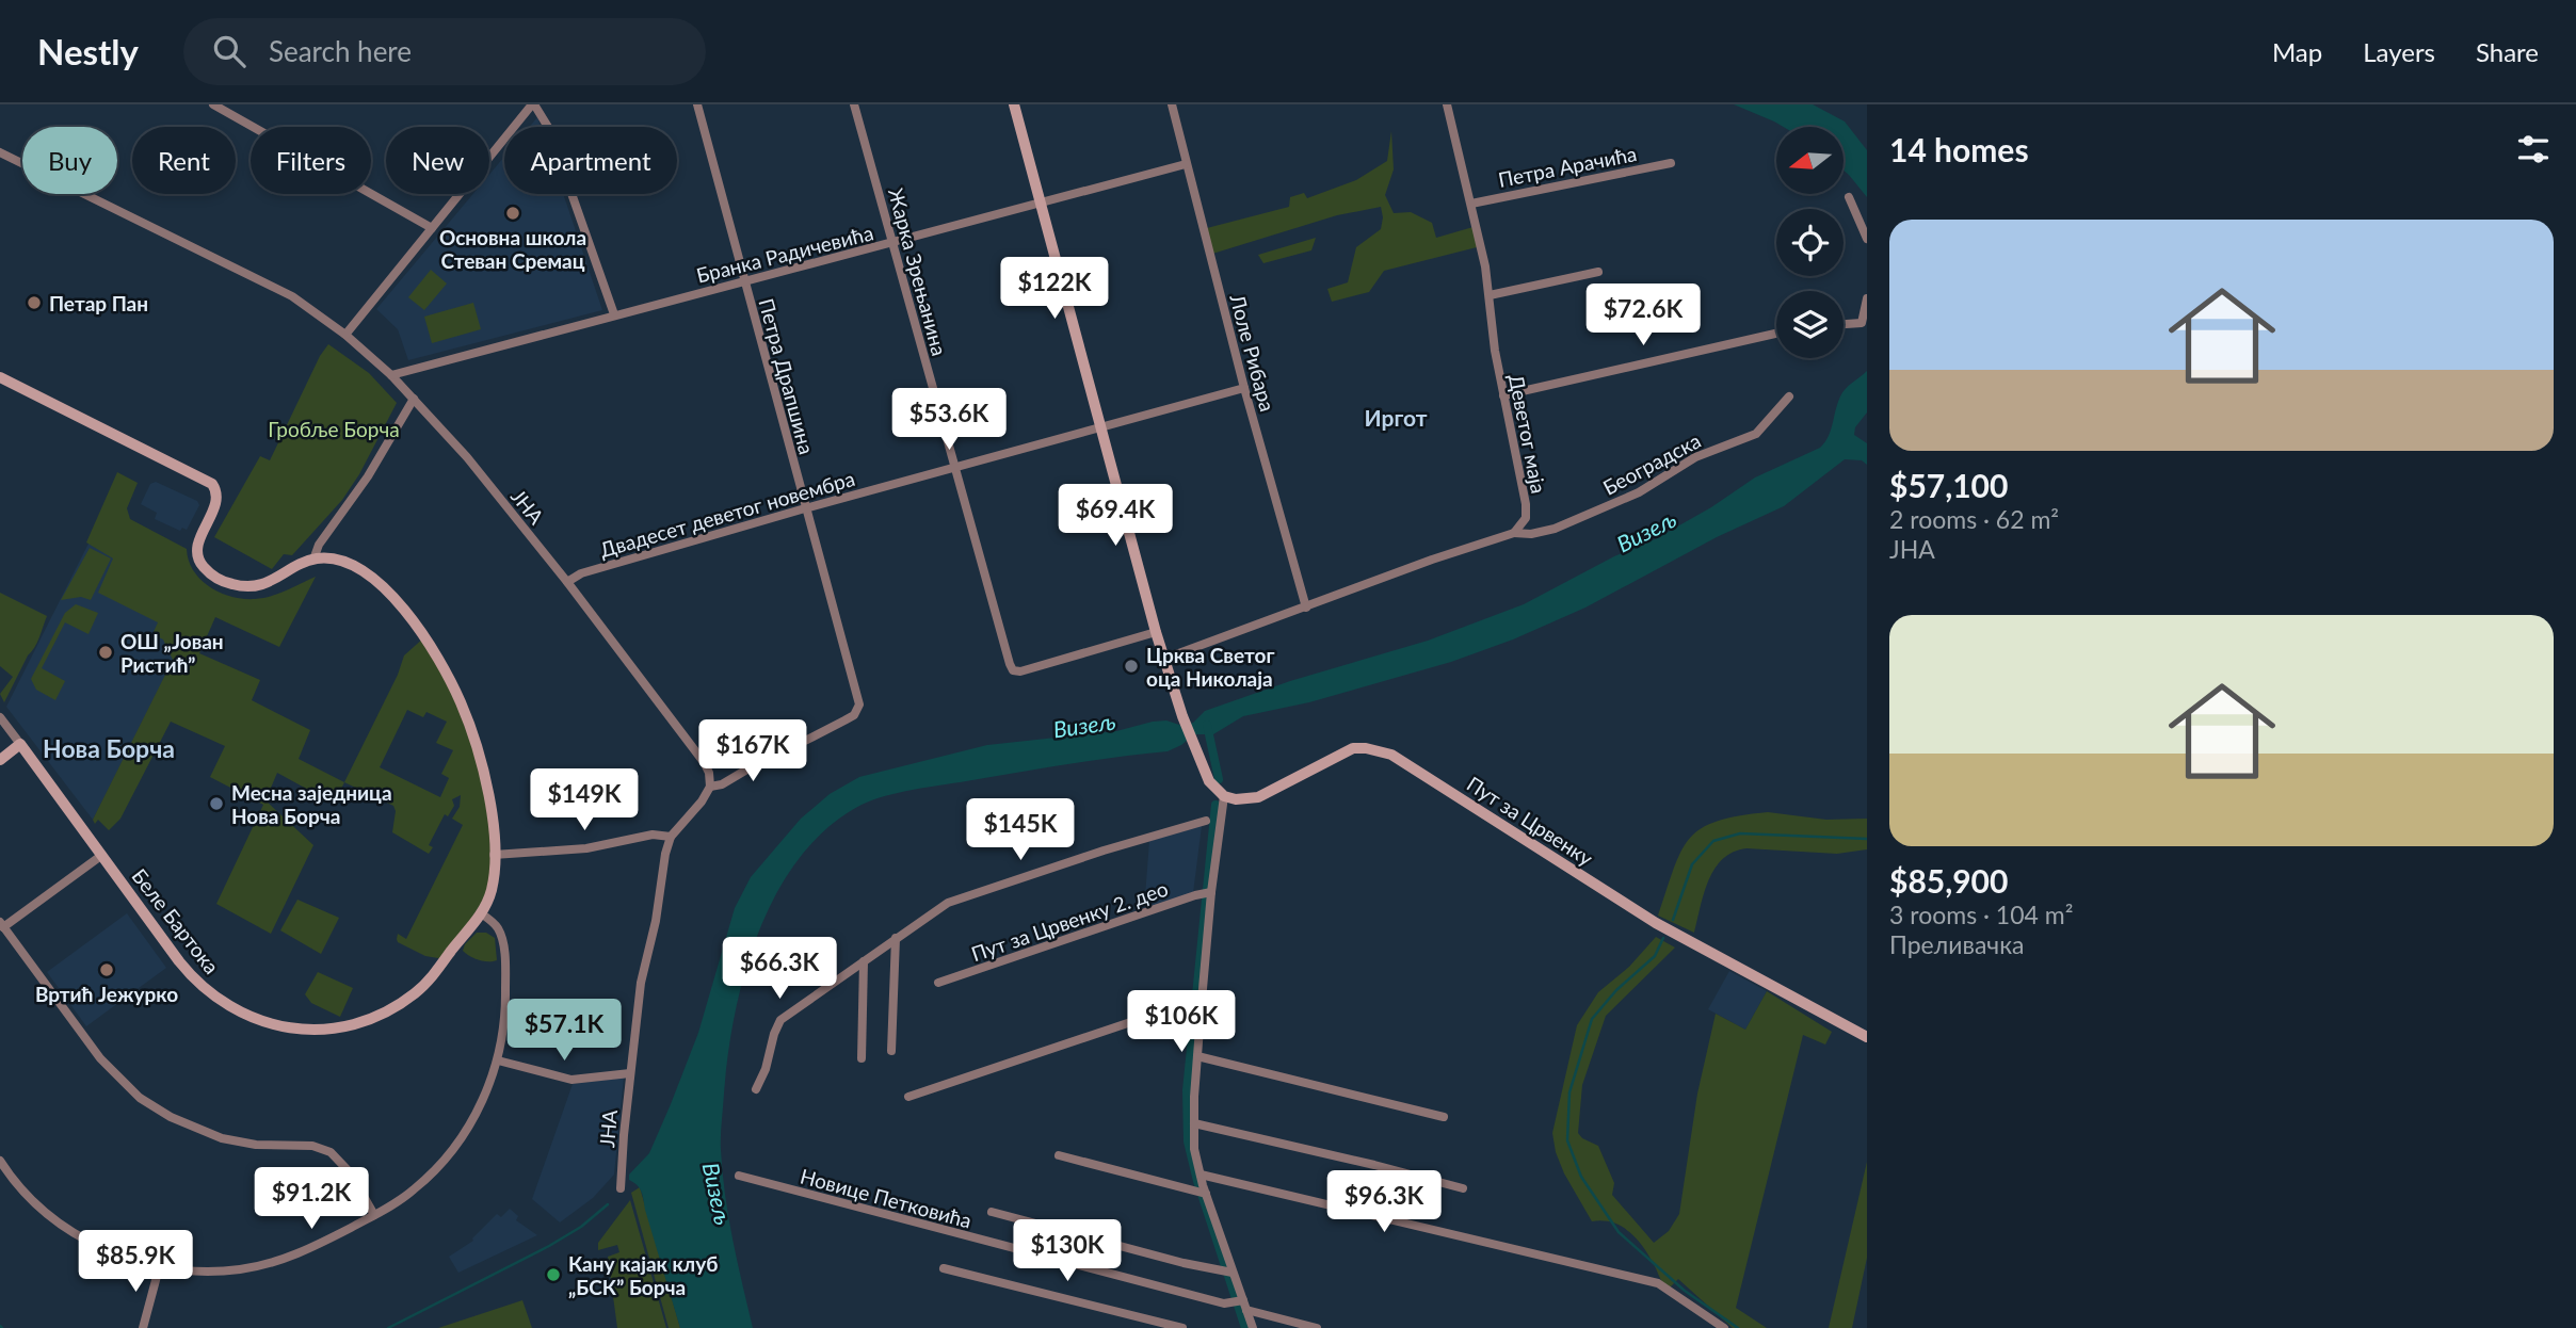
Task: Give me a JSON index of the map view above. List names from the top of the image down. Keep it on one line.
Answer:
{"streets":{"street":["Петра Арачића","Бранка Радичевића","Жарка Зрењанина","Лоле Рибара","Петра Драпшина","Деветог маја","Београдска","ЈНА","Двадесет деветог новембра","Пут за Црвенку","Беле Бартока","Пут за Црвенку 2. део","Новице Петковића"]},"crossings":[["Петра Арачића","Деветог маја"],["Бранка Радичевића","Жарка Зрењанина"],["Бранка Радичевића","Лоле Рибара"],["Бранка Радичевића","Петра Драпшина"],["Бранка Радичевића","ЈНА"],["Жарка Зрењанина","Двадесет деветог новембра"],["Лоле Рибара","Двадесет деветог новембра"],["Петра Драпшина","ЈНА"],["Петра Драпшина","Двадесет деветог новембра"],["Деветог маја","Београдска"],["ЈНА","Двадесет деветог новембра"]],"districts":["Иргот","Нова Борча"],"water":["Визељ"],"parks":["Гробље Борча"],"places":["Основна школа Стеван Сремац","Петар Пан","ОШ „Јован Ристић”","Црква Светог оца Николаја","Месна заједница Нова Борча","Вртић Јежурко","Кану кајак клуб „БСК” Борча"],"north":"left","page":{"header":"Nestly","search":"Search here","nav":["Map","Layers","Share"],"heading":"14 homes","chip":["Buy","Rent","Filters","New","Apartment"],"list":[{"name":"$57,100","note":"2 rooms · 62 m² · ЈНА"},{"name":"$85,900","note":"3 rooms · 104 m² · Преливачка"}],"price":["$122K","$72.6K","$53.6K","$69.4K","$167K","$149K","$145K","$66.3K","$106K","$57.1K","$91.2K","$96.3K","$130K","$85.9K"]}}
